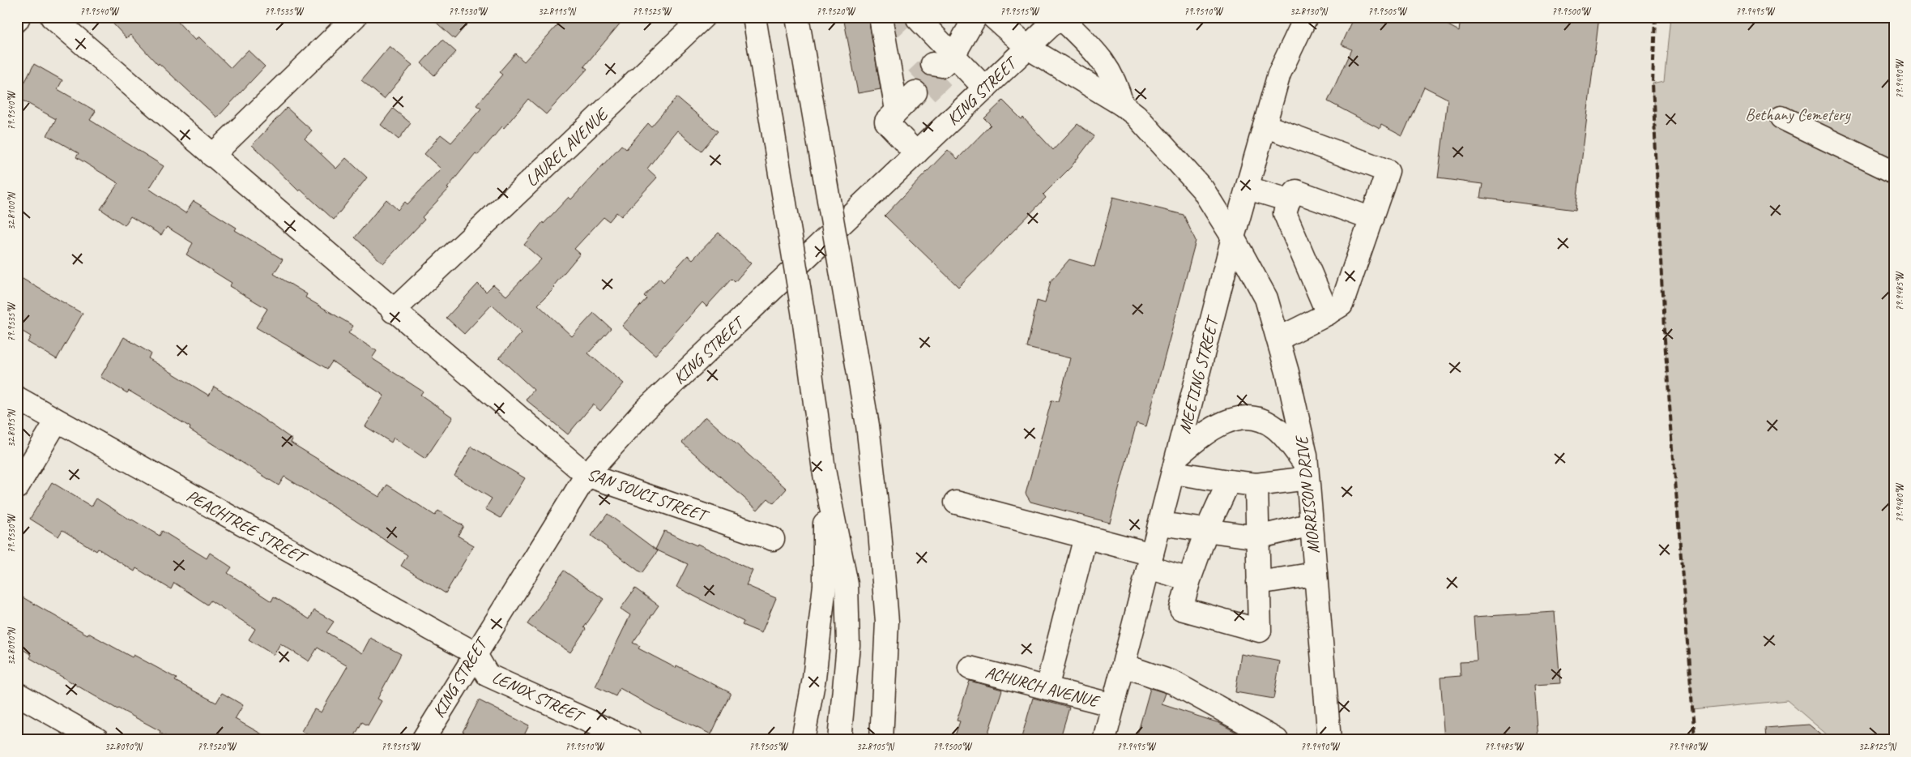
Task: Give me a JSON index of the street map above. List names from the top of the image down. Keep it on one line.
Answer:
{"streets":{"main road":["KING STREET","LAUREL AVENUE","MEETING STREET","SAN SOUCI STREET","MORRISON DRIVE","PEACHTREE STREET","ACHURCH AVENUE","LENOX STREET"]},"crossings":[["KING STREET","SAN SOUCI STREET"],["KING STREET","MORRISON DRIVE"],["KING STREET","PEACHTREE STREET"],["KING STREET","LENOX STREET"],["LAUREL AVENUE","SAN SOUCI STREET"],["MEETING STREET","MORRISON DRIVE"],["MEETING STREET","ACHURCH AVENUE"],["PEACHTREE STREET","LENOX STREET"]],"parks":["Bethany Cemetery"],"coordinates":["79.9540°W","79.9535°W","79.9530°W","32.8115°N","79.9525°W","79.9520°W","79.9515°W","79.9510°W","32.8130°N","79.9505°W","79.9500°W","79.9495°W","79.9490°W","32.8100°N","79.9485°W","32.8095°N","79.9480°W","32.8090°N","32.8105°N","32.8125°N"]}
